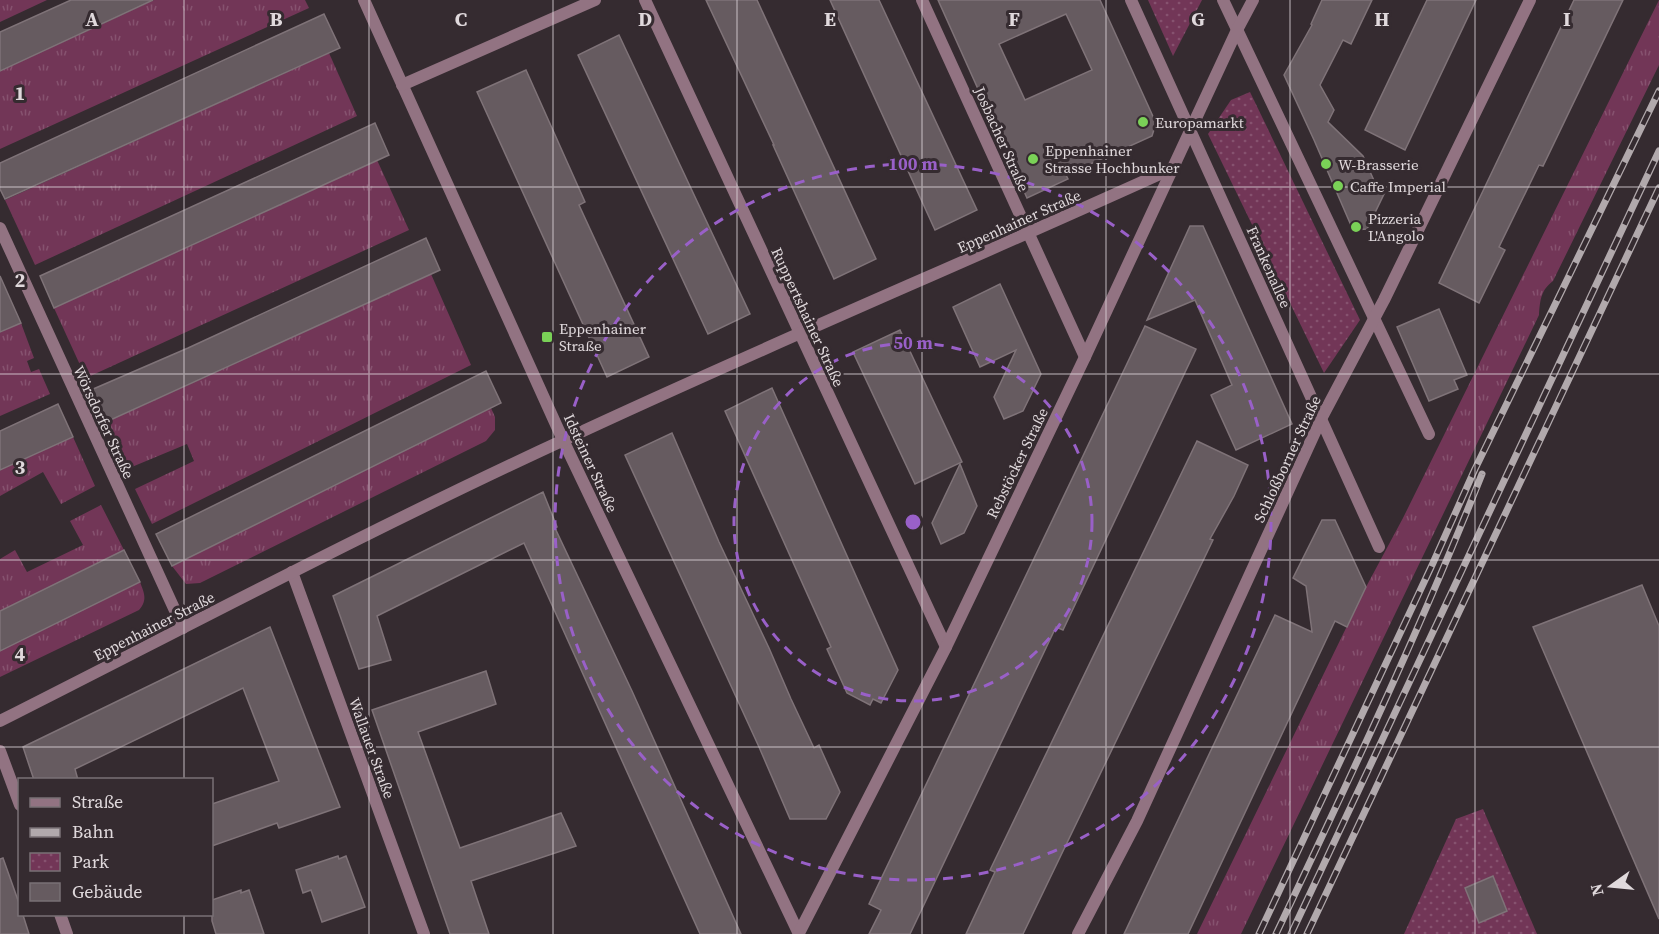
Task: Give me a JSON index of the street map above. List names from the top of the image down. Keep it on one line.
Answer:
{"streets":{"street":["Josbacher Straße","Eppenhainer Straße","Frankenallee","Ruppertshainer Straße","Wörsdorfer Straße","Schloßborner Straße","Idsteiner Straße","Rebstöcker Straße","Wallauer Straße"]},"crossings":[["Josbacher Straße","Eppenhainer Straße"],["Josbacher Straße","Rebstöcker Straße"],["Eppenhainer Straße","Ruppertshainer Straße"],["Eppenhainer Straße","Wörsdorfer Straße"],["Eppenhainer Straße","Idsteiner Straße"],["Eppenhainer Straße","Rebstöcker Straße"],["Eppenhainer Straße","Wallauer Straße"],["Frankenallee","Schloßborner Straße"],["Frankenallee","Rebstöcker Straße"],["Ruppertshainer Straße","Rebstöcker Straße"],["Idsteiner Straße","Rebstöcker Straße"]],"places":{"other":["Europamarkt","Eppenhainer Strasse Hochbunker","W-Brasserie","Caffe Imperial","Pizzeria L'Angolo"],"transit":["Eppenhainer Straße"]},"legend":["Straße","Bahn","Park","Gebäude"],"north":"left","grid":{"columns":["A","B","C","D","E","F","G","H","I"],"rows":["1","2","3","4"]},"rings":["100 m","50 m"]}
